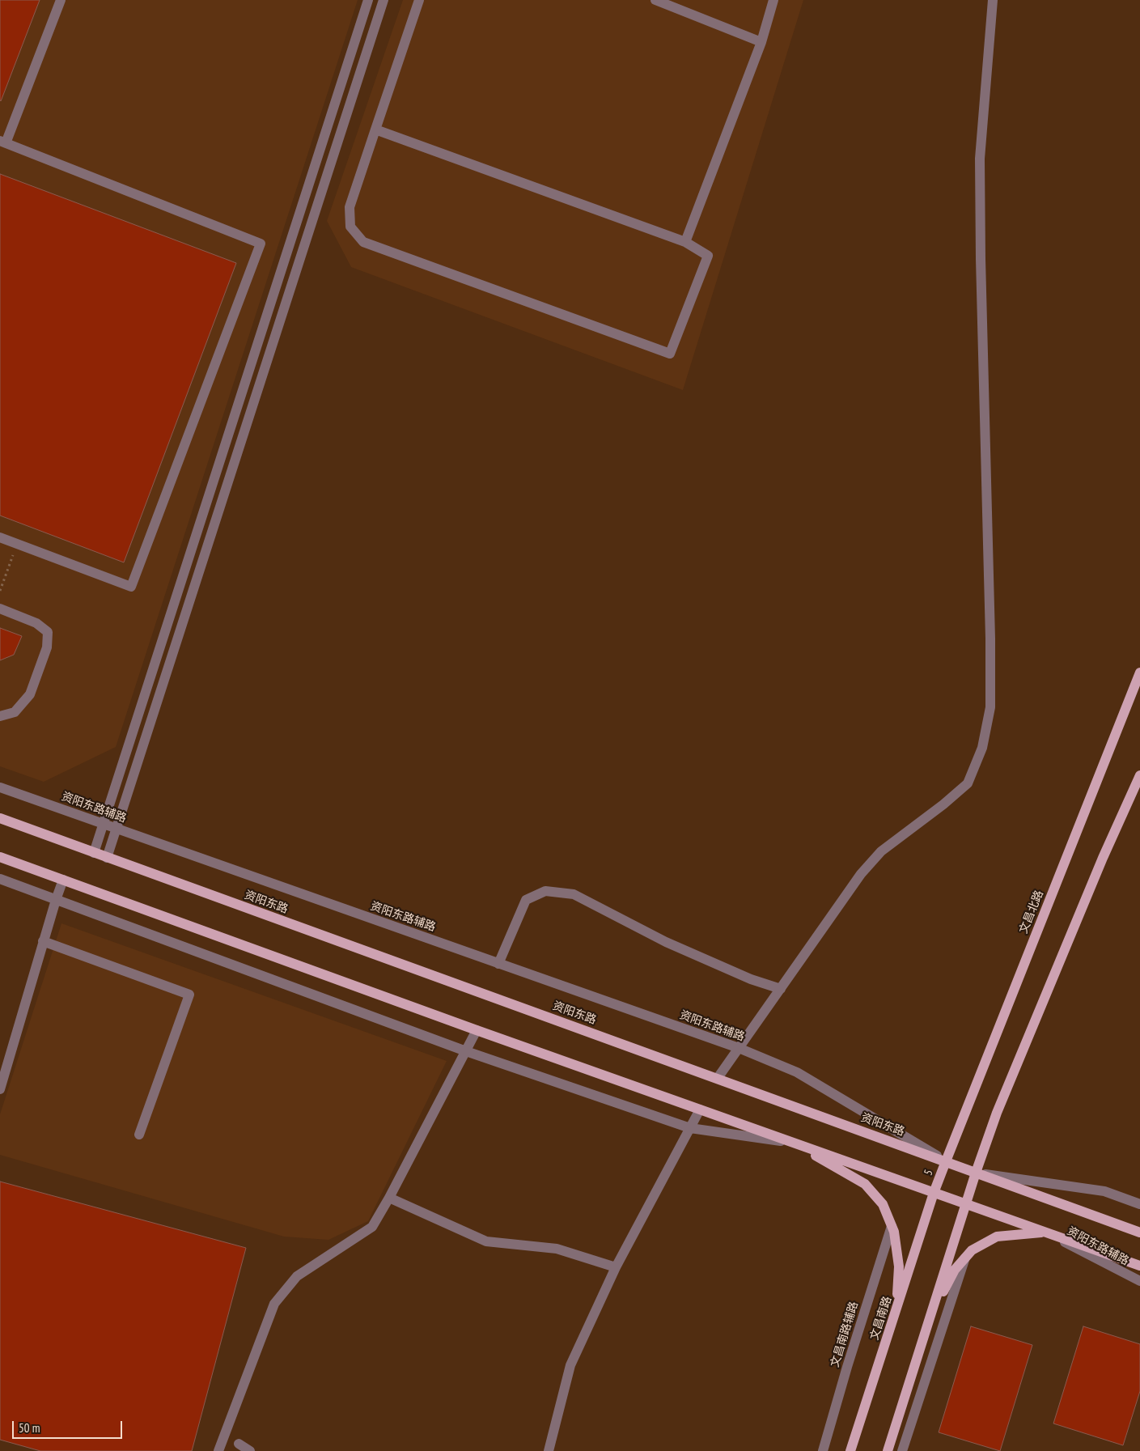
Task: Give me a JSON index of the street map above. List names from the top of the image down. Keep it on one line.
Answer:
{"streets":{"main road":["资阳东路","文昌北路","5","文昌南路"],"street":["资阳东路辅路","文昌南路辅路"]},"crossings":[["资阳东路辅路","资阳东路"],["资阳东路辅路","文昌北路"],["资阳东路辅路","5"],["资阳东路","文昌北路"],["资阳东路","5"],["文昌北路","5"],["5","文昌南路"]],"scale_bar":"50 m"}
